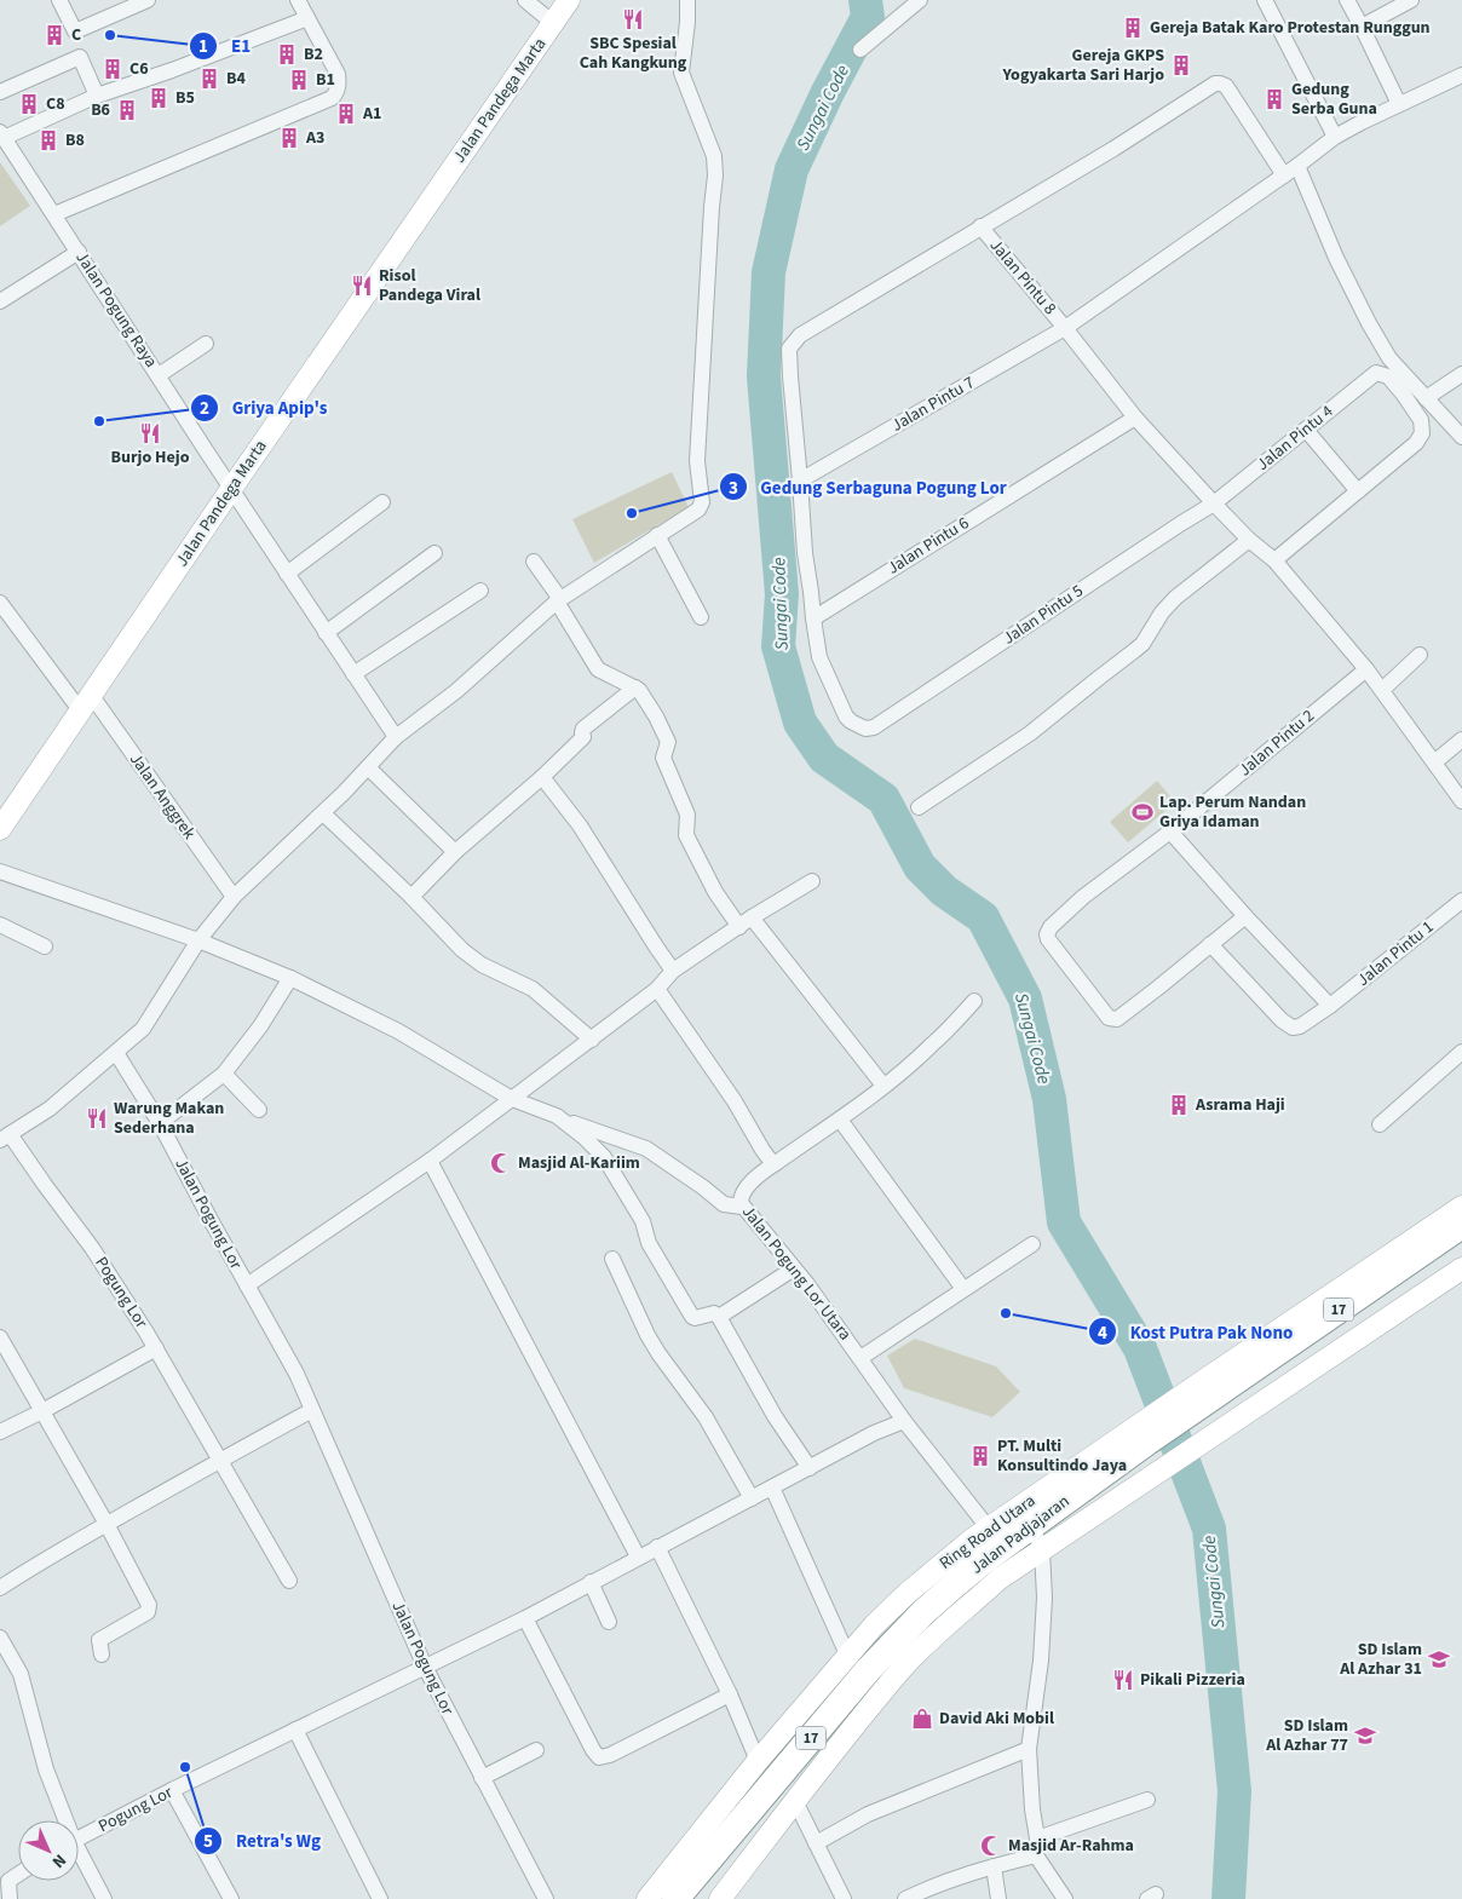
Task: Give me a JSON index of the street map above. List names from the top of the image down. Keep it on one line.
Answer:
{"streets":{"highway":["17","Jalan Padjajaran"],"street":["Jalan Pandega Marta","Jalan Pintu 8","Jalan Pogung Raya","Jalan Pintu 7","Jalan Pintu 4","Jalan Pintu 6","Jalan Pintu 5","Jalan Pintu 2","Jalan Anggrek","Jalan Pintu 1","Jalan Pogung Lor","Jalan Pogung Lor Utara","Pogung Lor","Ring Road Utara"]},"crossings":[["Jalan Pandega Marta","Jalan Pogung Raya"],["Jalan Pandega Marta","Jalan Anggrek"],["Jalan Pintu 8","Jalan Pintu 7"],["Jalan Pintu 8","Jalan Pintu 4"],["Jalan Pintu 8","Jalan Pintu 6"],["Jalan Pintu 8","Jalan Pintu 5"],["Jalan Pintu 8","Jalan Pintu 2"],["Jalan Pogung Raya","Pogung Lor"],["Jalan Pintu 4","Jalan Pintu 5"],["Jalan Pintu 6","Jalan Pintu 5"],["Jalan Pintu 2","Jalan Pintu 1"],["Jalan Anggrek","Pogung Lor"],["Jalan Pogung Lor","Pogung Lor"],["Jalan Pogung Lor Utara","Pogung Lor"],["Jalan Pogung Lor Utara","Ring Road Utara"],["Ring Road Utara","Jalan Padjajaran"]],"water":["Sungai Code"],"places":{"restaurant":["SBC Spesial Cah Kangkung","Risol Pandega Viral","Burjo Hejo","Warung Makan Sederhana","Pikali Pizzeria"],"building":["Gereja Batak Karo Protestan Runggun","C","B2","Gereja GKPS Yogyakarta Sari Harjo","C6","B4","B1","B5","Gedung Serba Guna","C8","B6","A1","A3","B8","Asrama Haji","PT. Multi Konsultindo Jaya"],"other":["E1","Griya Apip's","Gedung Serbaguna Pogung Lor","Kost Putra Pak Nono","Retra's Wg"],"sports":["Lap. Perum Nandan Griya Idaman"],"mosque":["Masjid Al-Kariim","Masjid Ar-Rahma"],"school or university":["SD Islam Al Azhar 31","SD Islam Al Azhar 77"],"shop":["David Aki Mobil"]},"north":"bottom right"}
